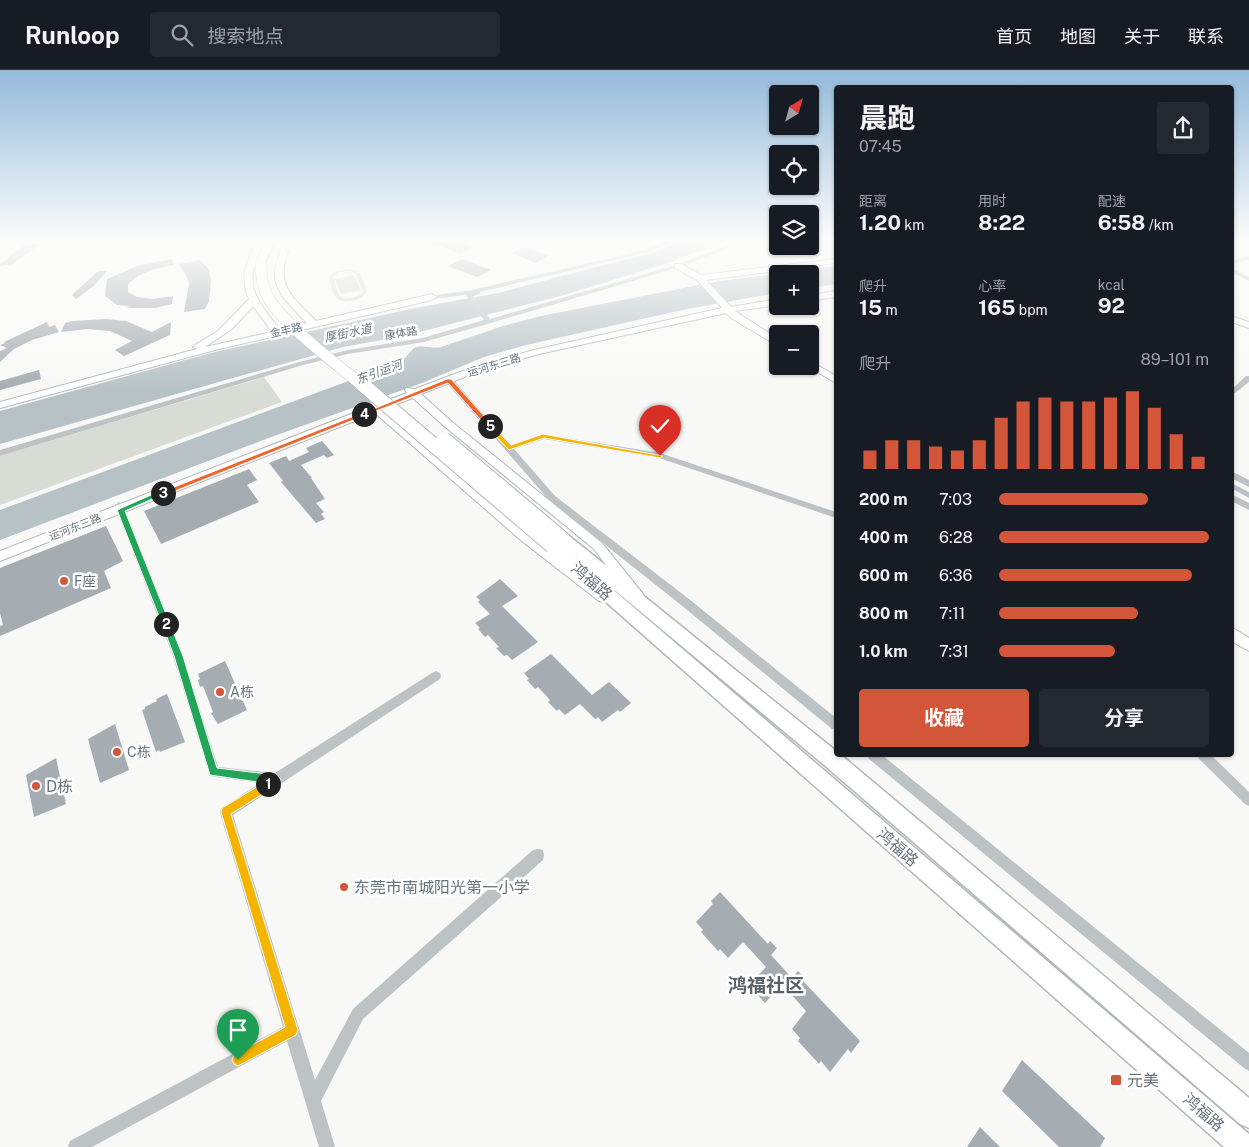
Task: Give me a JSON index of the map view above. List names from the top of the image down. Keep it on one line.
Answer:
{"streets":{"main road":["鸿福路"],"street":["金丰路","康体路","运河东三路"]},"districts":["鸿福社区"],"water":["厚街水道","东引运河"],"places":{"other":["F座","A栋","C栋","D栋","东莞市南城阳光第一小学"],"transit":["元美"]},"north":"top right","page":{"header":"Runloop","search":"搜索地点","nav":["首页","地图","关于","联系"],"map_buttons":["+","−"],"heading":["晨跑","07:45"],"stats":[["距离","1.20 km"],["用时","8:22"],["配速","6:58 /km"],["爬升","15 m"],["心率","165 bpm"],["kcal","92"]],"chart":["爬升","89–101 m"],"pins":["4","5","3","2","1"],"list":[{"name":"200 m","note":"7:03"},{"name":"400 m","note":"6:28"},{"name":"600 m","note":"6:36"},{"name":"800 m","note":"7:11"},{"name":"1.0 km","note":"7:31"}],"buttons":["收藏","分享"]}}
